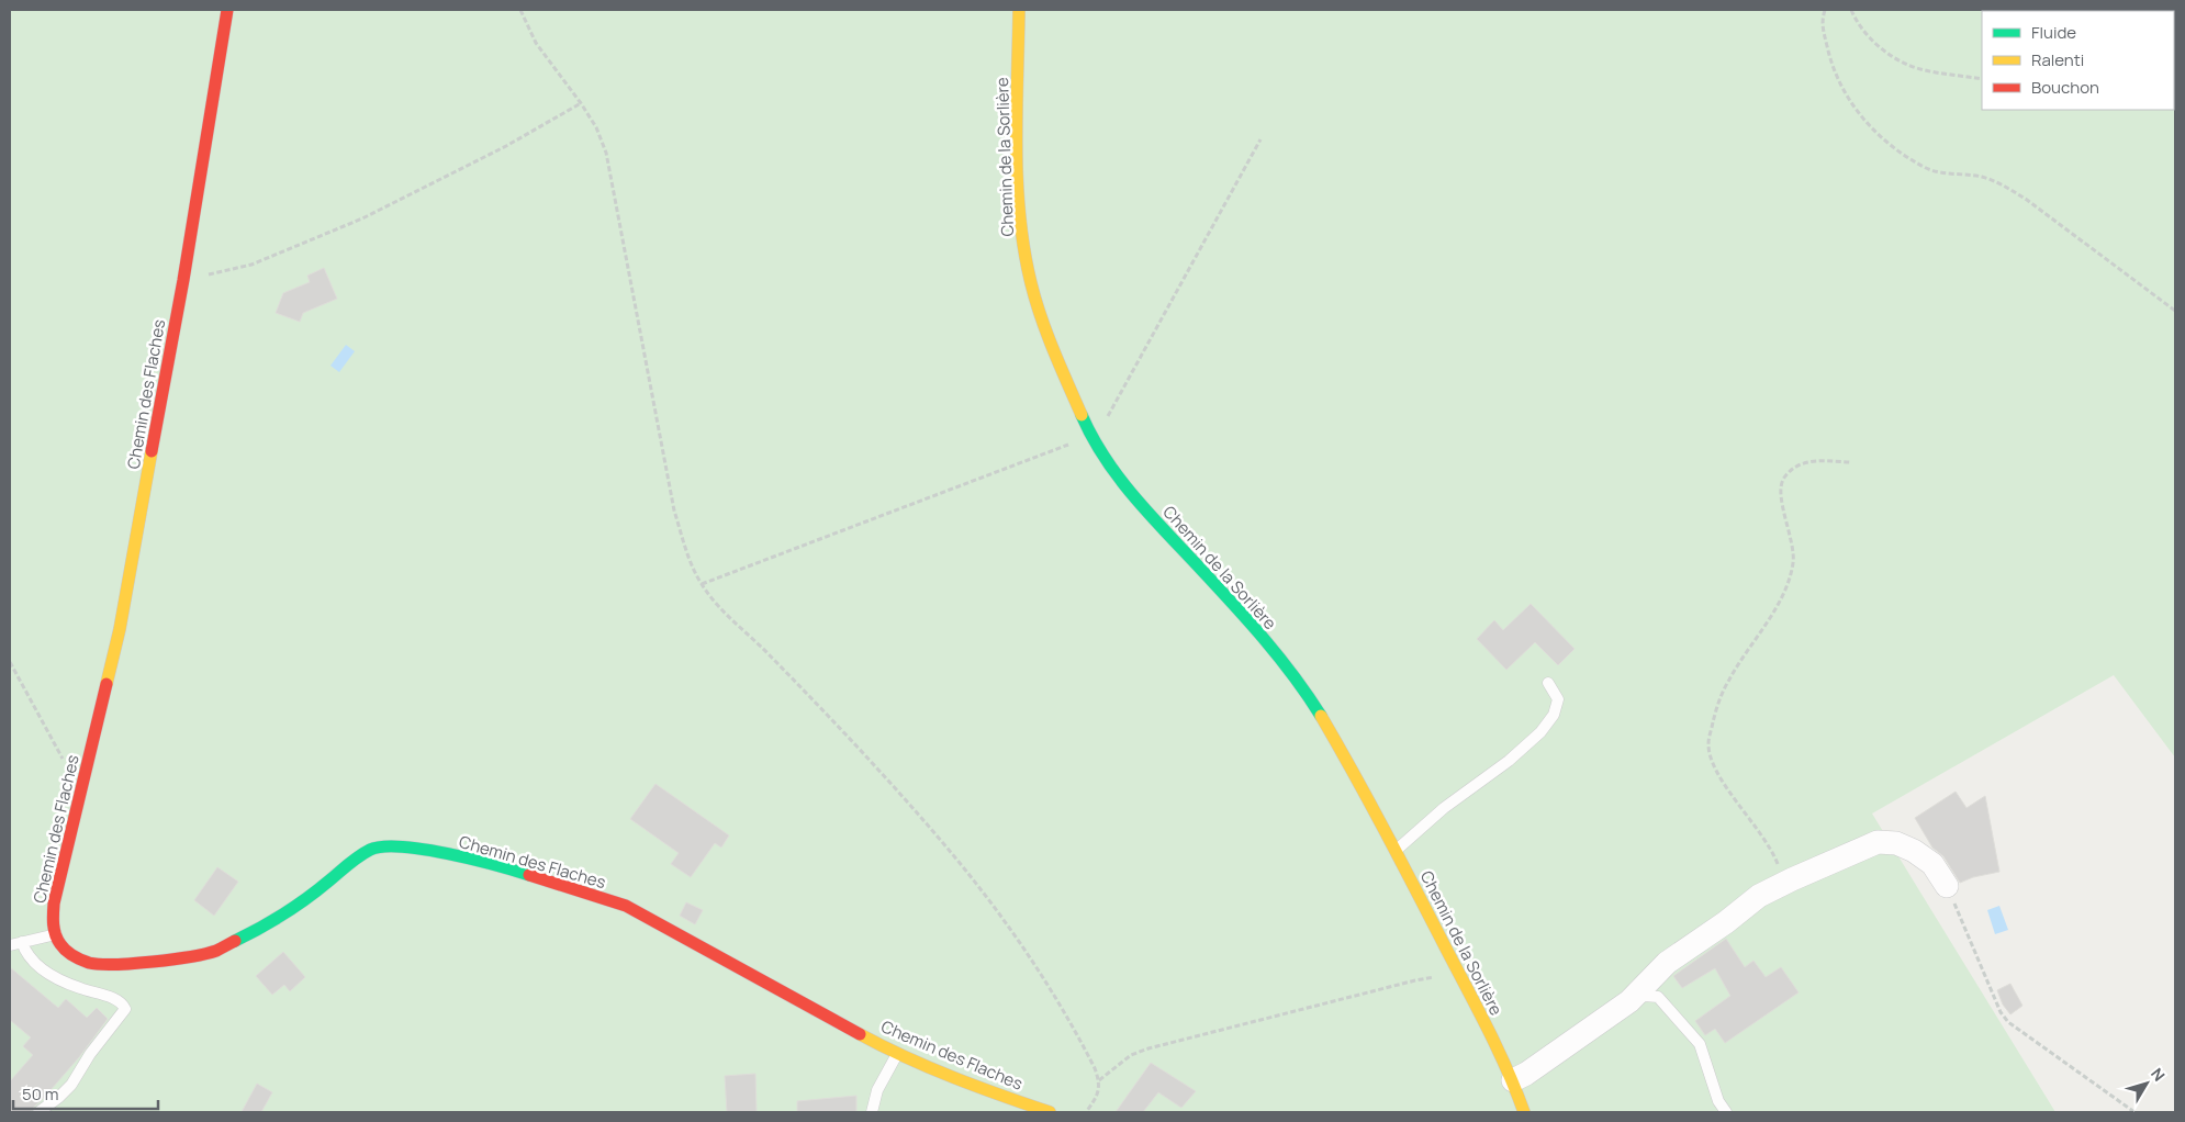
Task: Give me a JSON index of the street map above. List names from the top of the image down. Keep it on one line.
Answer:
{"streets":{"street":["Chemin de la Sorlière","Chemin des Flaches"]},"legend":["Fluide","Ralenti","Bouchon"],"scale_bar":"50 m","north":"top right"}
